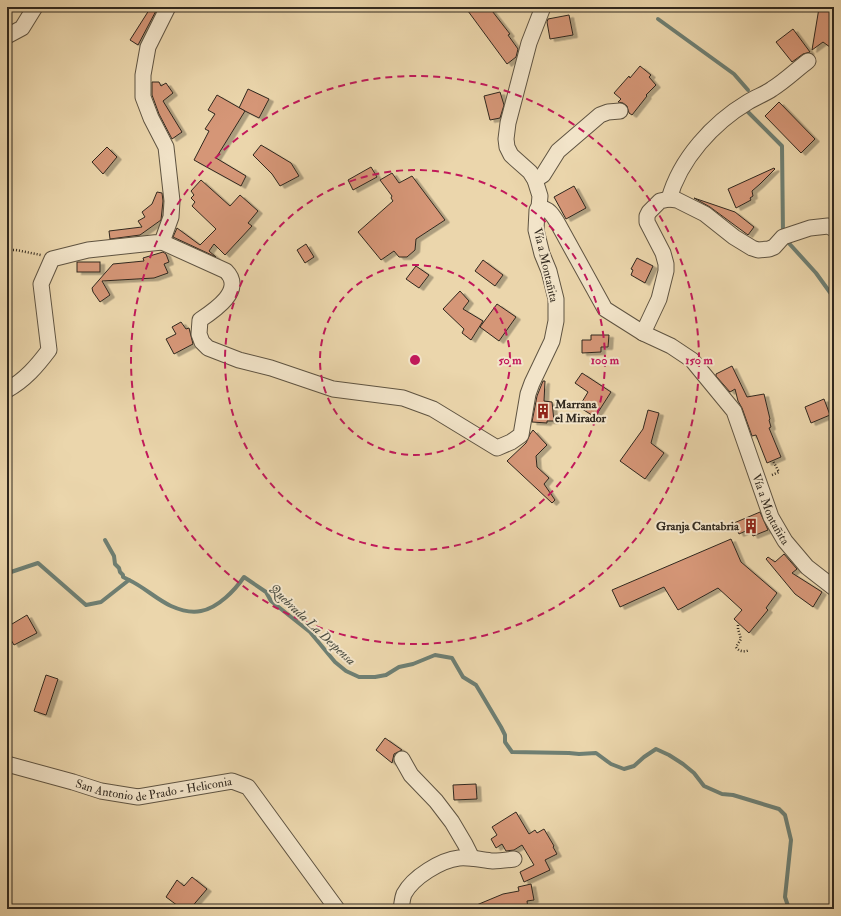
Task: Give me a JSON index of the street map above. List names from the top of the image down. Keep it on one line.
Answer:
{"streets":{"street":["Vía a Montañita","San Antonio de Prado - Heliconia"]},"water":["Quebrada La Despensa"],"places":{"building":["Marrana el Mirador","Granja Cantabria"]},"rings":["50 m","100 m","150 m"]}
